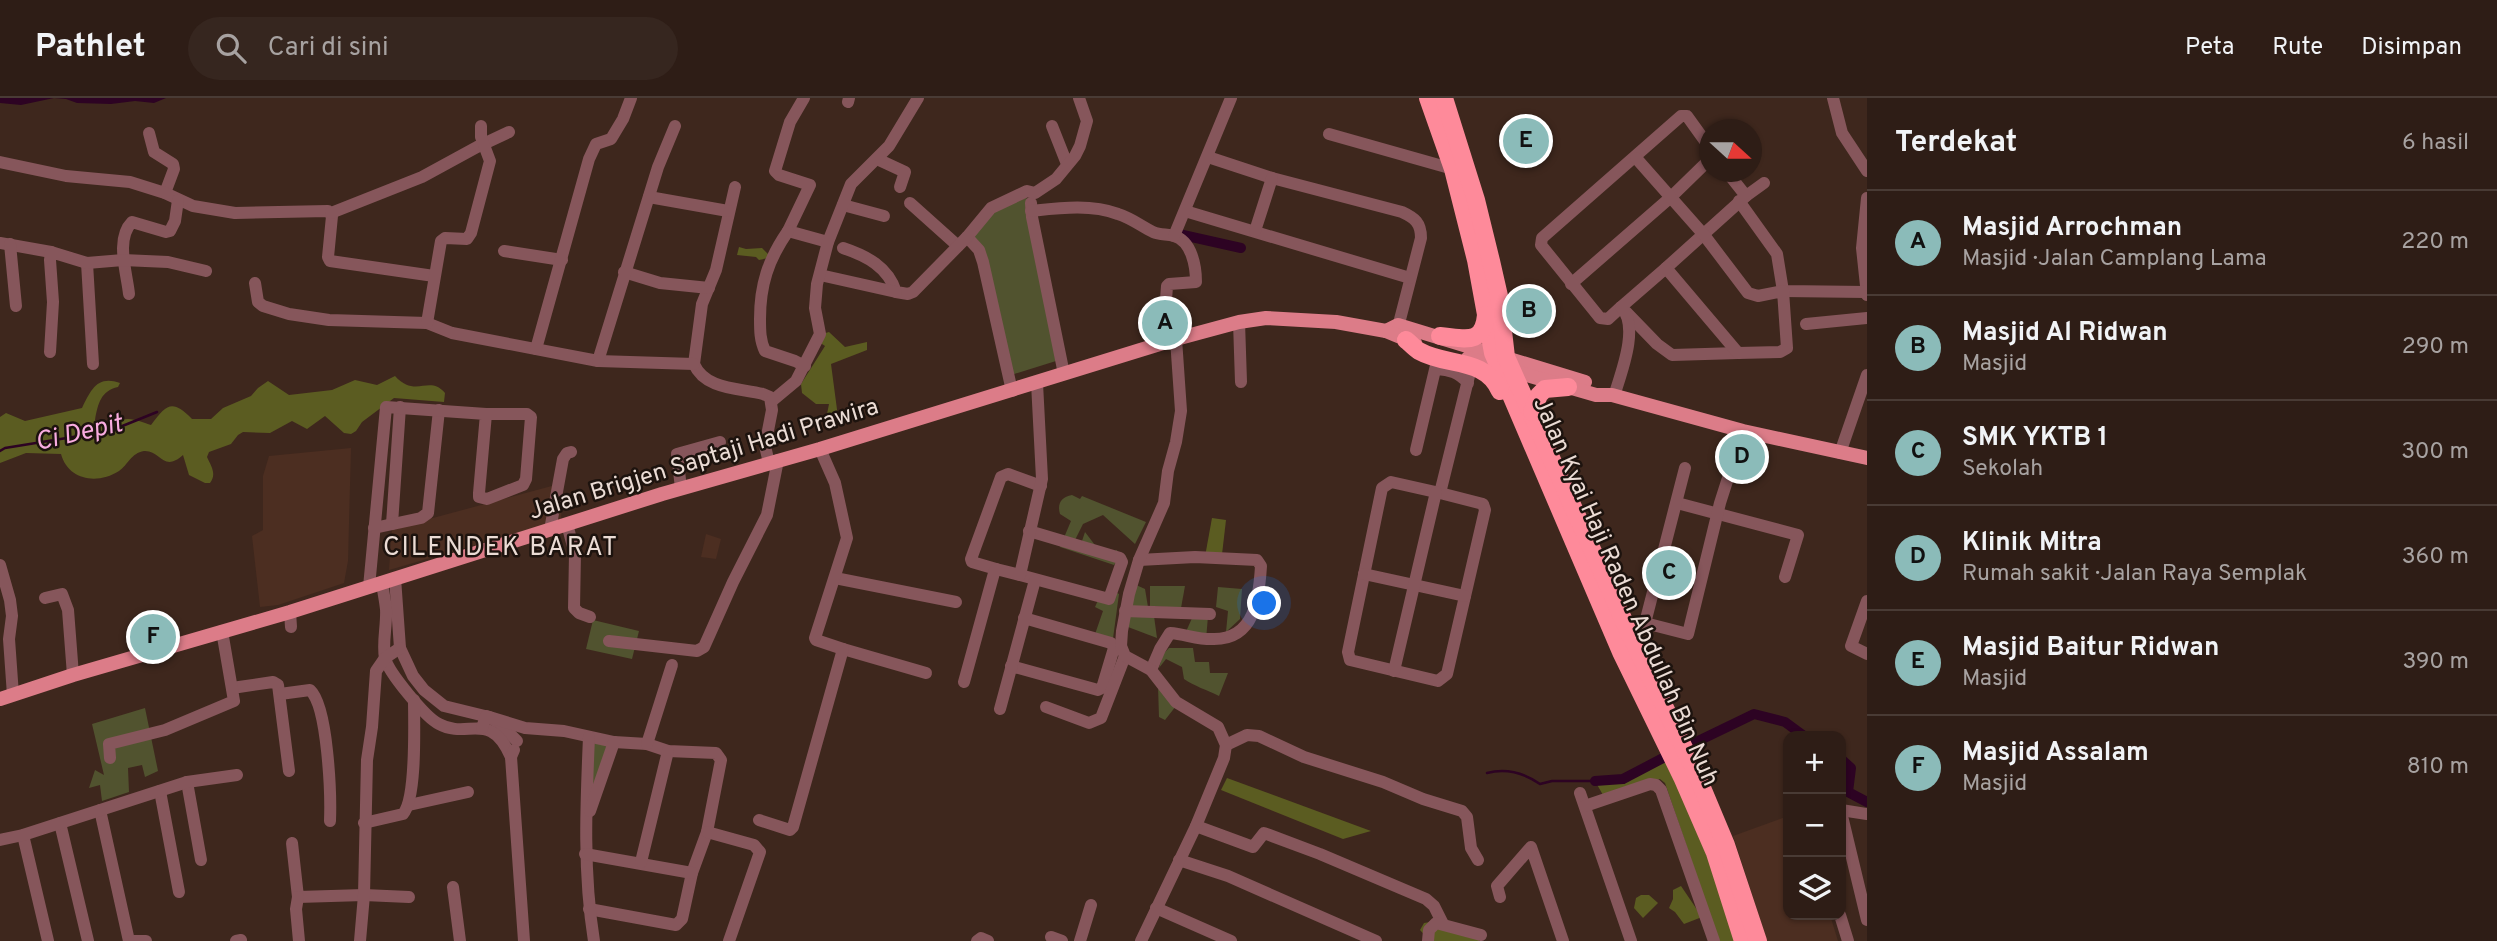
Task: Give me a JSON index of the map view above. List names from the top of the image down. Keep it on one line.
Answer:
{"streets":{"highway":["Jalan Kyai Haji Raden Abdullah Bin Nuh"],"main road":["Jalan Brigjen Saptaji Hadi Prawira"]},"districts":["CILENDEK BARAT"],"water":["Ci Depit"],"north":"right","page":{"header":"Pathlet","search":"Cari di sini","nav":["Peta","Rute","Disimpan"],"heading":["Terdekat","6 hasil"],"pins":["E","B","A","D","C","F"],"list":[{"mark":"A","name":"Masjid Arrochman","note":"Masjid · Jalan Camplang Lama","value":"220 m"},{"mark":"B","name":"Masjid Al Ridwan","note":"Masjid","value":"290 m"},{"mark":"C","name":"SMK YKTB 1","note":"Sekolah","value":"300 m"},{"mark":"D","name":"Klinik Mitra","note":"Rumah sakit · Jalan Raya Semplak","value":"360 m"},{"mark":"E","name":"Masjid Baitur Ridwan","note":"Masjid","value":"390 m"},{"mark":"F","name":"Masjid Assalam","note":"Masjid","value":"810 m"}],"map_buttons":["+","−"]}}
